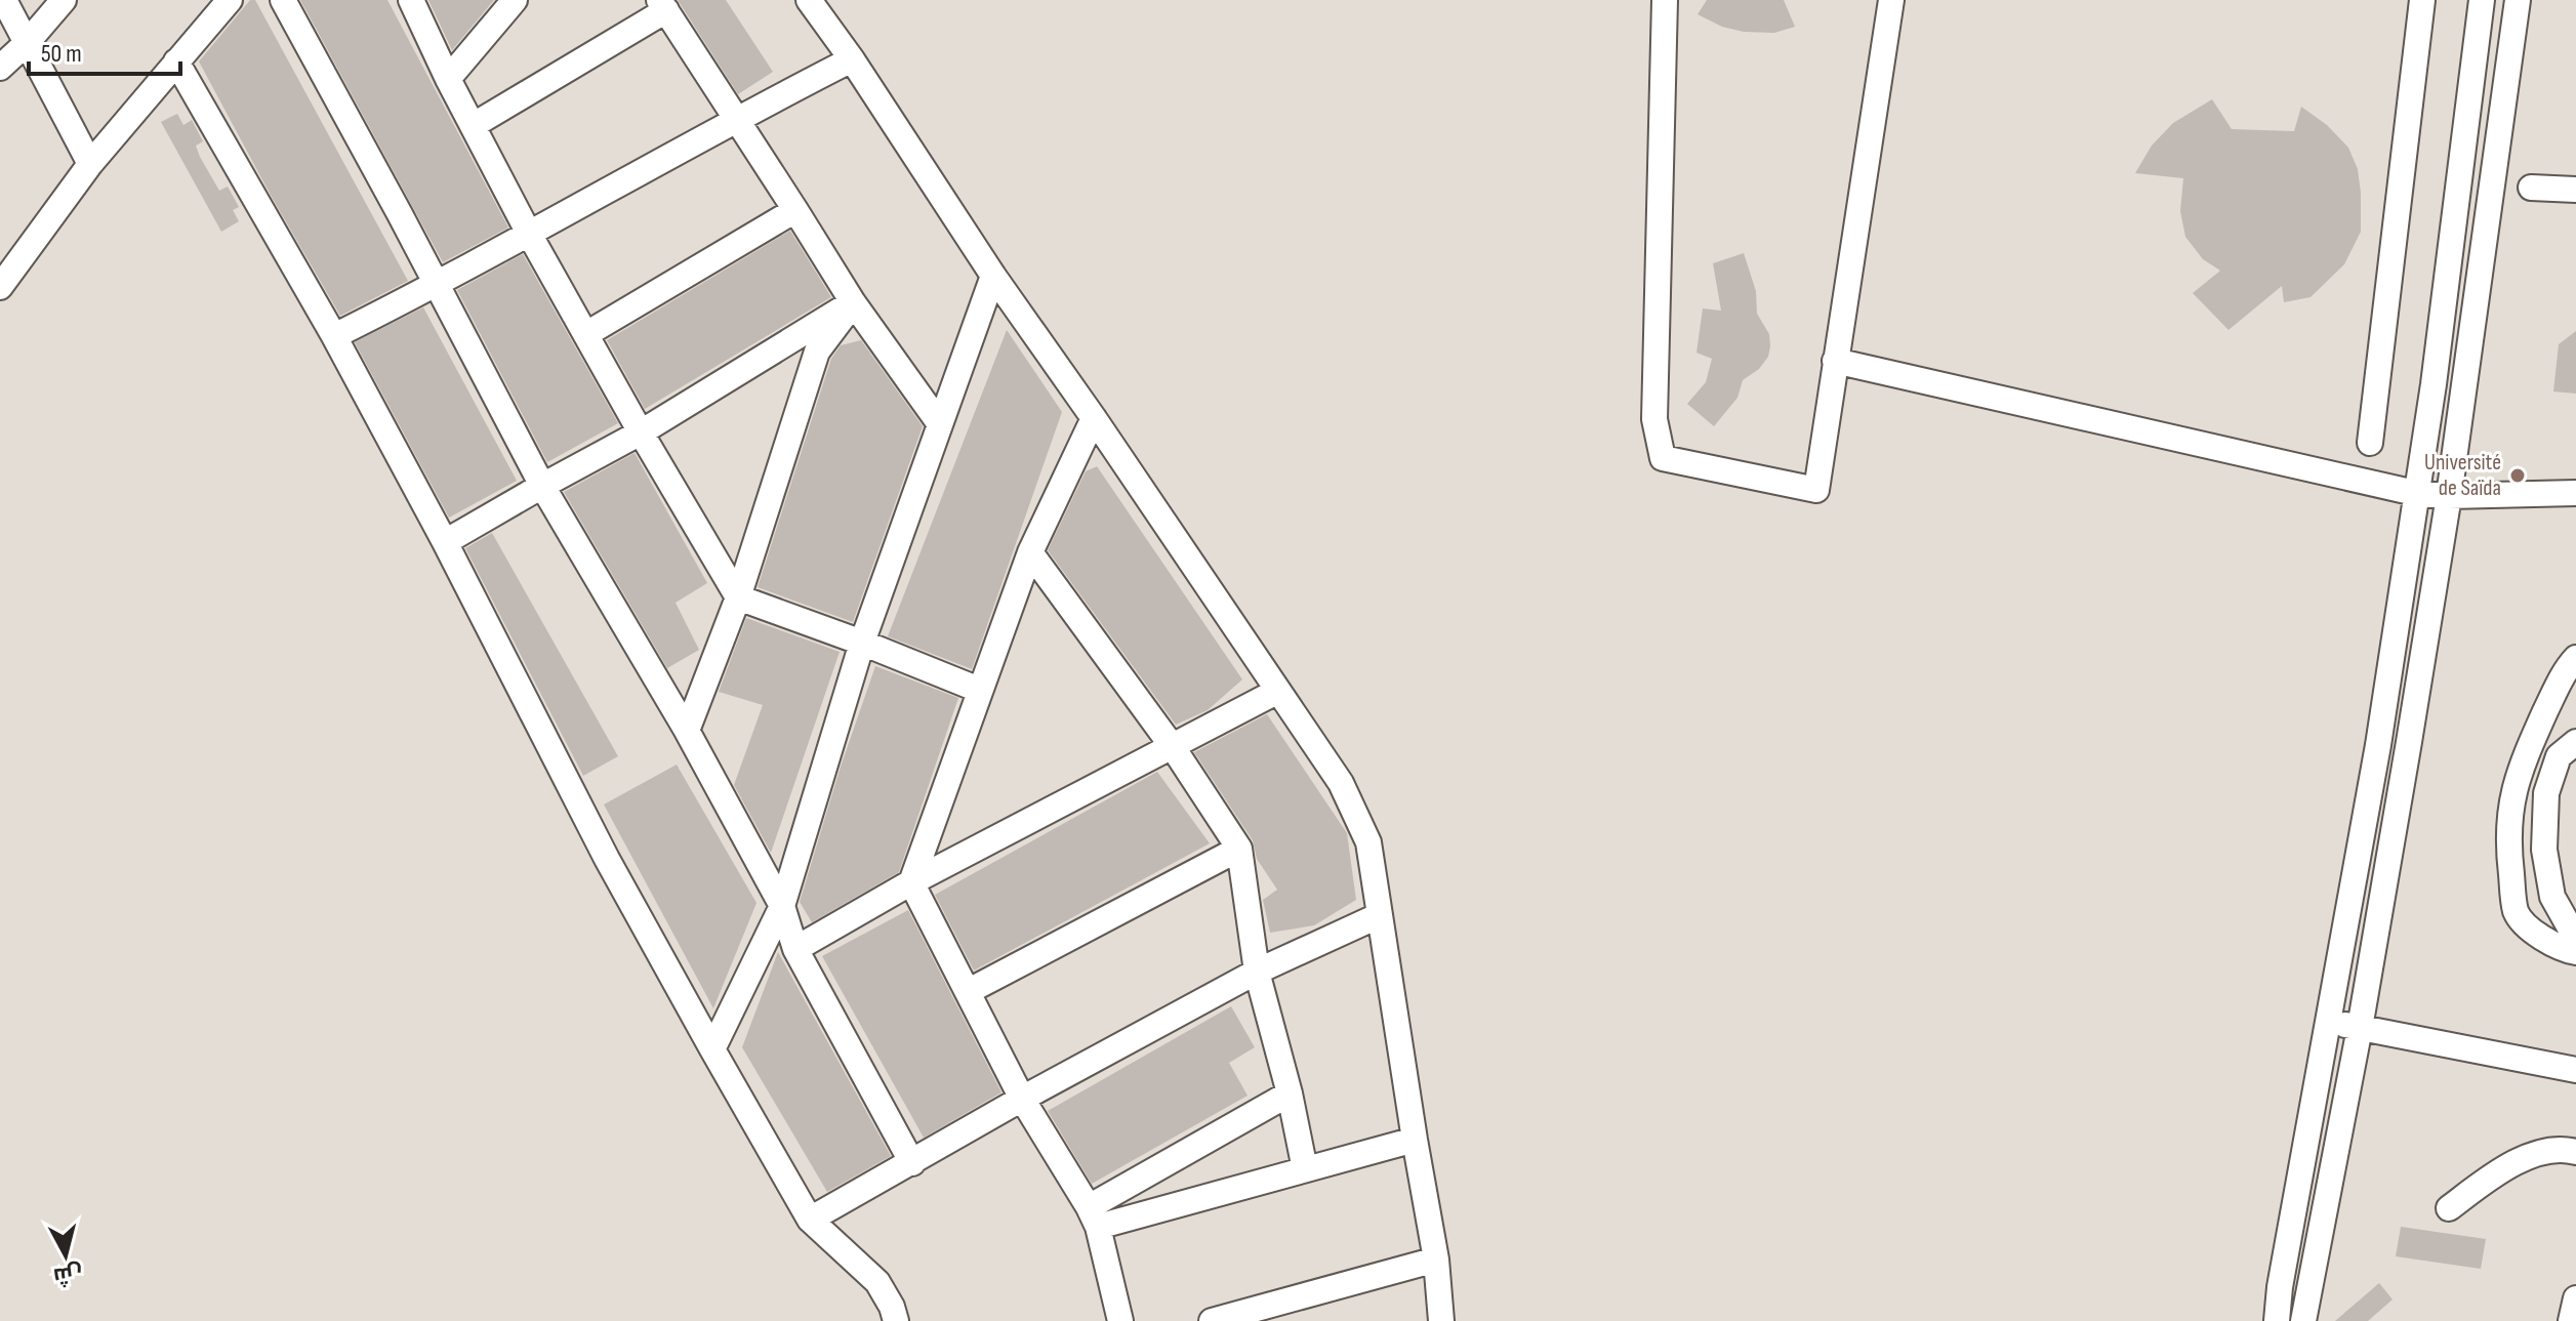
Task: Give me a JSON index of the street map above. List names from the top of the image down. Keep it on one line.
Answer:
{"places":["Université de Saïda"],"scale_bar":"50 m","north":"bottom"}
